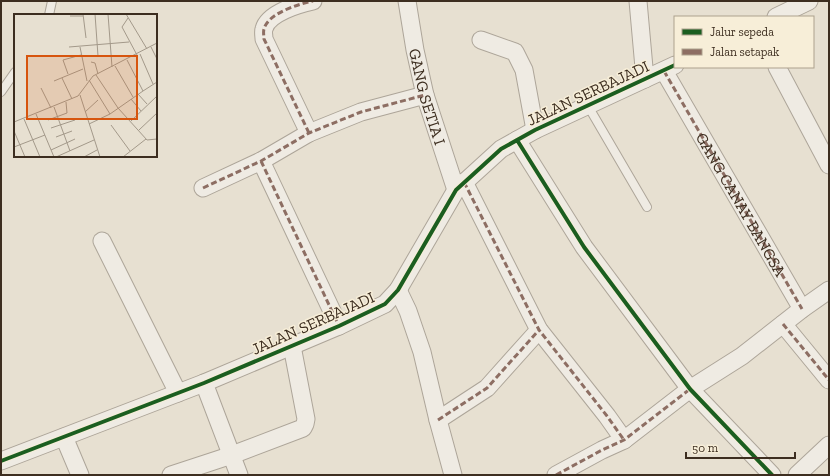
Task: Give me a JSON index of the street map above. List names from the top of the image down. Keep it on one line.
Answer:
{"streets":{"street":["JALAN SERBAJADI","GANG SETIA I","GANG CANAY BANGSA"]},"crossings":[["JALAN SERBAJADI","GANG SETIA I"],["JALAN SERBAJADI","GANG CANAY BANGSA"]],"legend":["Jalur sepeda","Jalan setapak"],"scale_bar":"50 m"}
